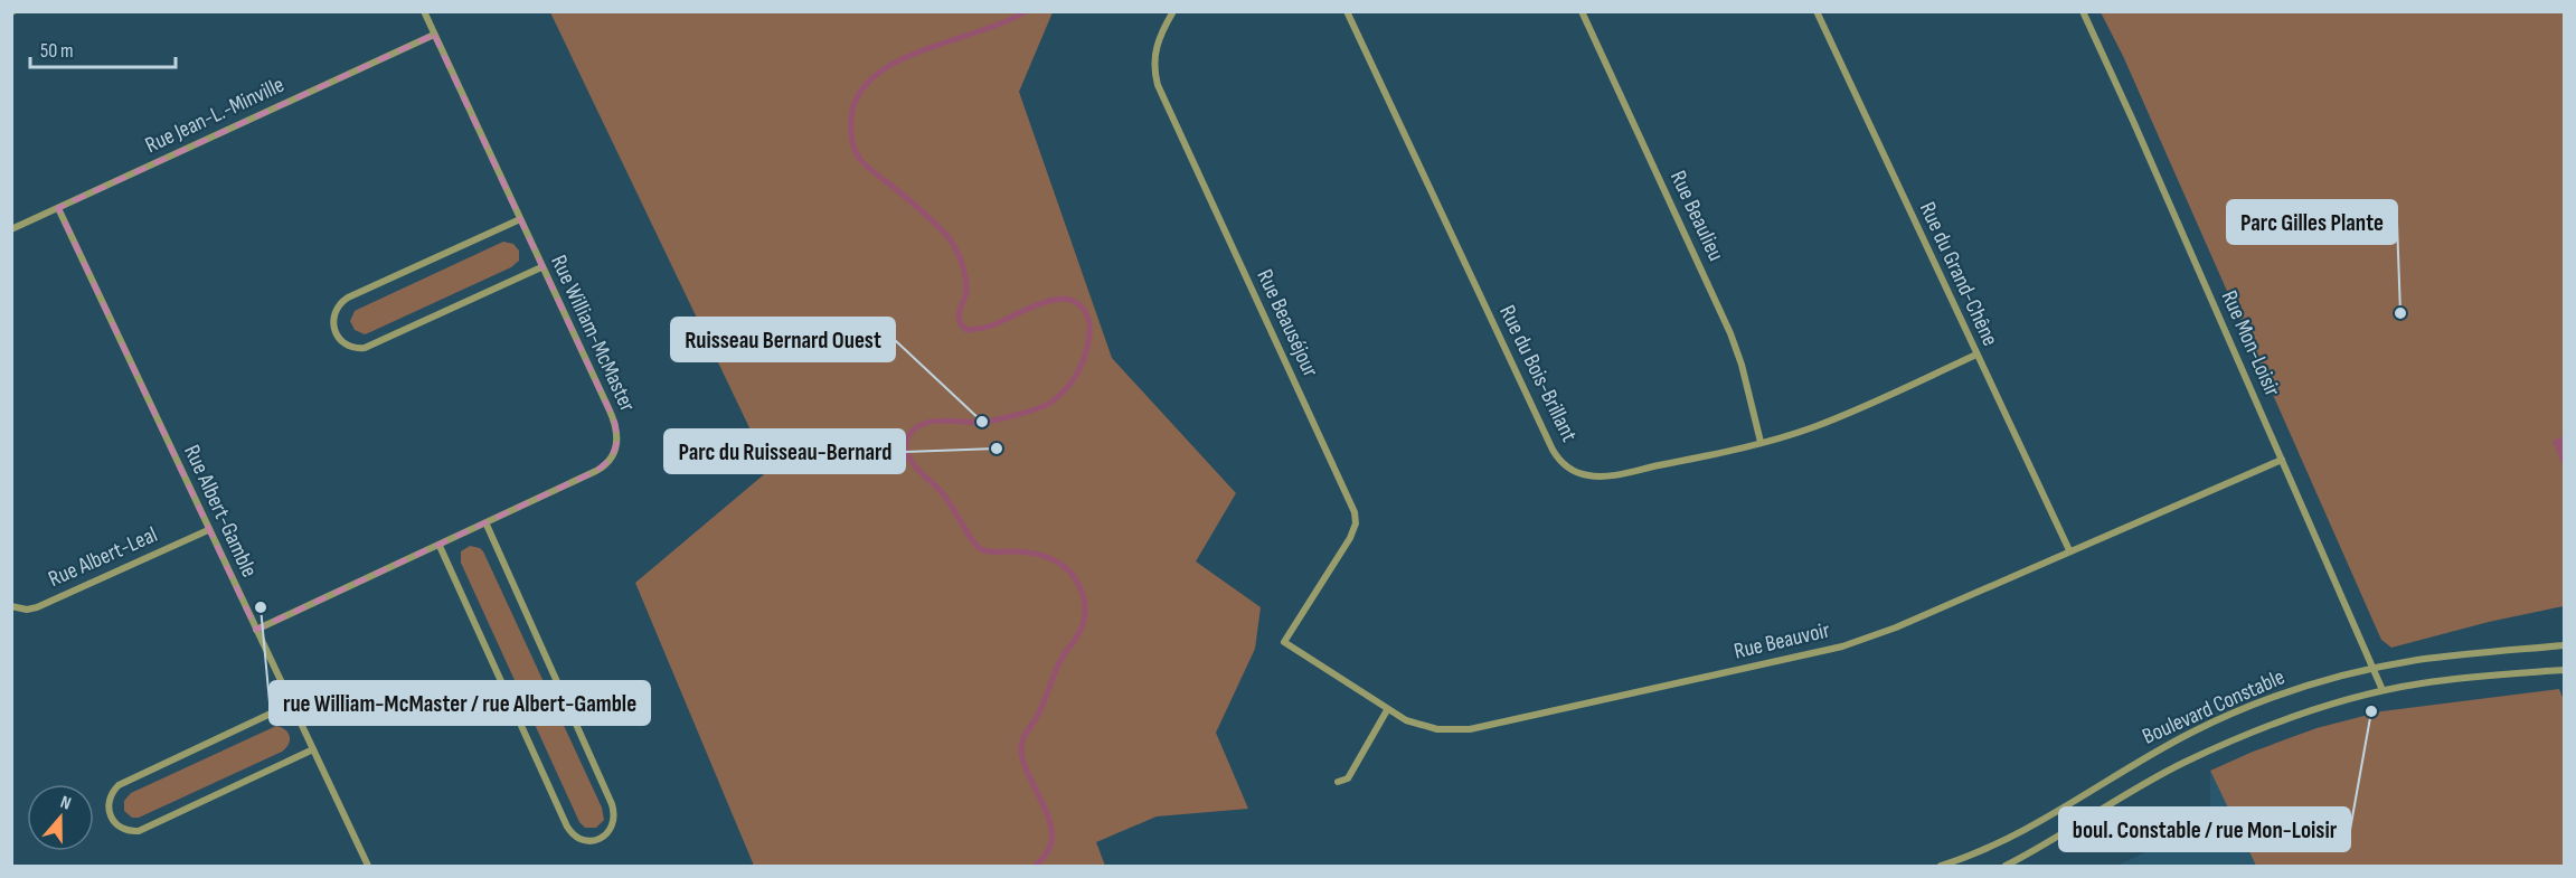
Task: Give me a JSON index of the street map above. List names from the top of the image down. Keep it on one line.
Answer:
{"streets":{"street":["Rue Jean-L.-Minville","Rue Beaulieu","Rue du Grand-Chêne","Rue Beauséjour","Rue William-McMaster","Rue Mon-Loisir","Rue du Bois-Brillant","Rue Albert-Gamble","Rue Albert-Leal","Rue Beauvoir","Boulevard Constable"]},"crossings":[["Rue Jean-L.-Minville","Rue William-McMaster"],["Rue Jean-L.-Minville","Rue Albert-Gamble"],["Rue Beaulieu","Rue du Bois-Brillant"],["Rue du Grand-Chêne","Rue du Bois-Brillant"],["Rue du Grand-Chêne","Rue Beauvoir"],["Rue Beauséjour","Rue Beauvoir"],["Rue William-McMaster","Rue Albert-Gamble"],["Rue Mon-Loisir","Rue Beauvoir"],["Rue Mon-Loisir","Boulevard Constable"],["Rue Albert-Gamble","Rue Albert-Leal"]],"places":["Parc Gilles Plante","Ruisseau Bernard Ouest","Parc du Ruisseau-Bernard","rue William-McMaster / rue Albert-Gamble","boul. Constable / rue Mon-Loisir"],"scale_bar":"50 m","north":"top"}
